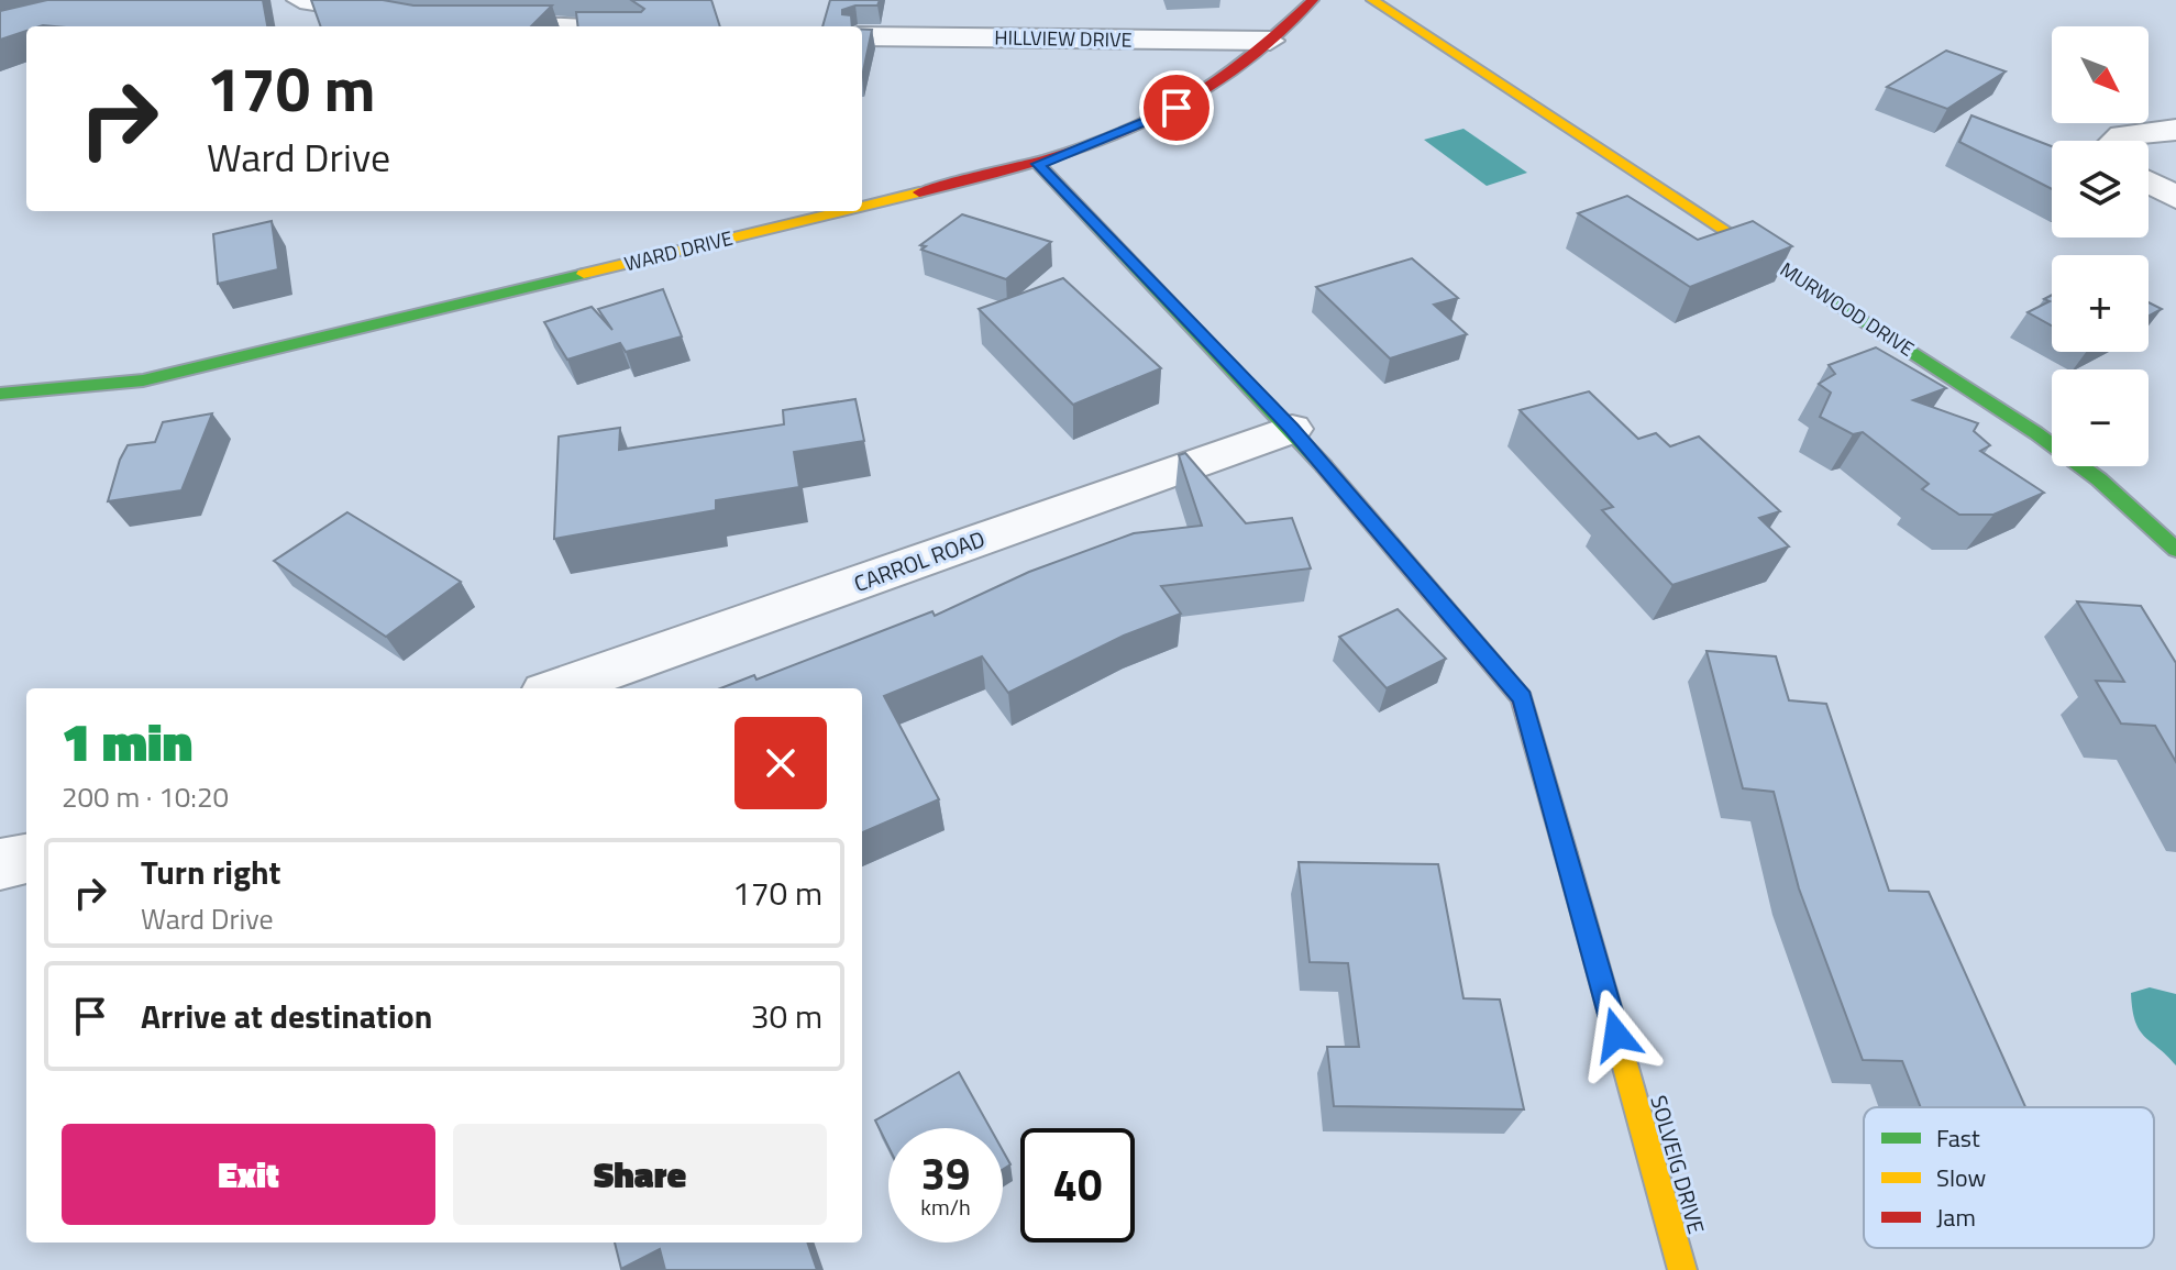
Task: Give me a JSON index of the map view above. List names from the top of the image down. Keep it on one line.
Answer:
{"streets":{"street":["HILLVIEW DRIVE","WARD DRIVE","MURWOOD DRIVE","CARROL ROAD","SOLVEIG DRIVE"]},"crossings":[["HILLVIEW DRIVE","WARD DRIVE"],["WARD DRIVE","SOLVEIG DRIVE"],["CARROL ROAD","SOLVEIG DRIVE"]],"legend":["Fast","Slow","Jam"],"north":"bottom right","page":{"map_buttons":["+","−"],"turn":["170 m","Ward Drive"],"heading":["1 min","200 m · 10:20"],"list":[{"name":"Turn right","note":"Ward Drive","value":"170 m"},{"name":"Arrive at destination","value":"30 m"}],"buttons":["Exit","Share"],"speed":"39 km/h","limit":"40"}}
